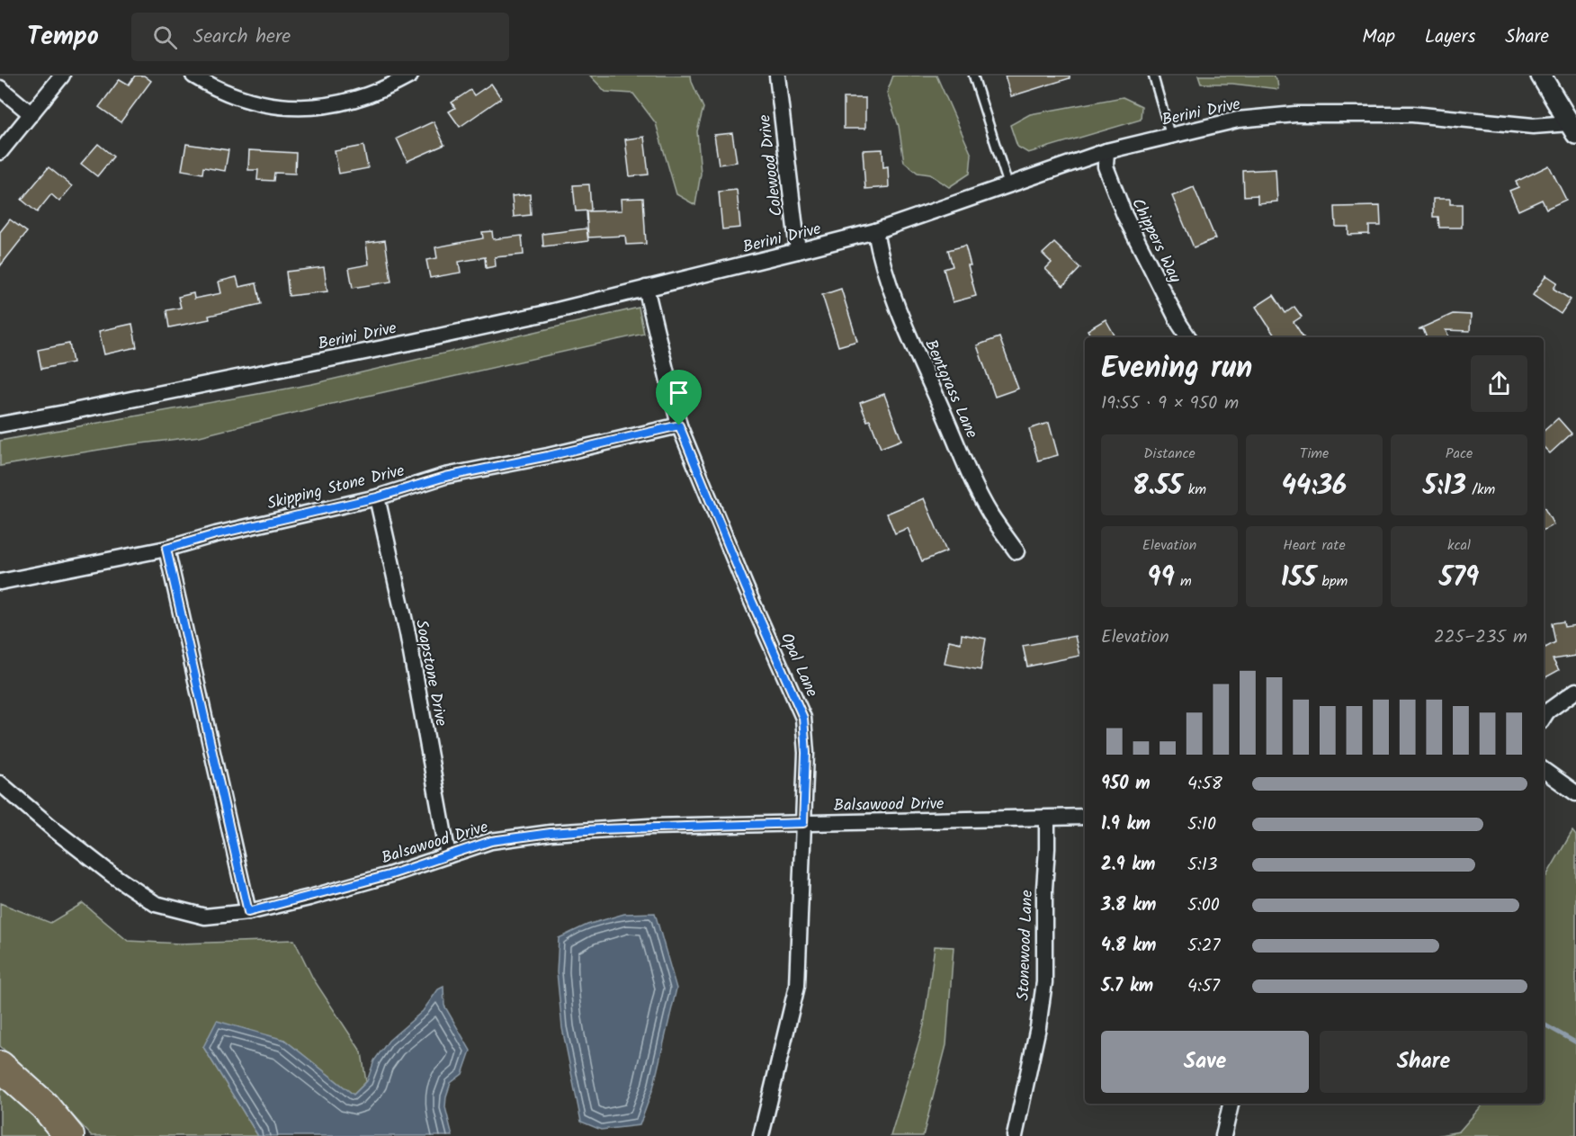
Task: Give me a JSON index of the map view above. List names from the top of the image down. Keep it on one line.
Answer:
{"streets":{"street":["Berini Drive","Colewood Drive","Chippers Way","Bentgrass Lane","Skipping Stone Drive","Opal Lane","Soapstone Drive","Balsawood Drive","Stonewood Lane"]},"crossings":[["Berini Drive","Colewood Drive"],["Berini Drive","Chippers Way"],["Berini Drive","Bentgrass Lane"],["Berini Drive","Opal Lane"],["Skipping Stone Drive","Opal Lane"],["Skipping Stone Drive","Soapstone Drive"],["Opal Lane","Balsawood Drive"],["Soapstone Drive","Balsawood Drive"],["Balsawood Drive","Stonewood Lane"]],"page":{"header":"Tempo","search":"Search here","nav":["Map","Layers","Share"],"heading":["Evening run","19:55 · 9 × 950 m"],"stats":[["Distance","8.55 km"],["Time","44:36"],["Pace","5:13 /km"],["Elevation","99 m"],["Heart rate","155 bpm"],["kcal","579"]],"chart":["Elevation","225–235 m"],"list":[{"name":"950 m","note":"4:58"},{"name":"1.9 km","note":"5:10"},{"name":"2.9 km","note":"5:13"},{"name":"3.8 km","note":"5:00"},{"name":"4.8 km","note":"5:27"},{"name":"5.7 km","note":"4:57"}],"buttons":["Save","Share"]}}
